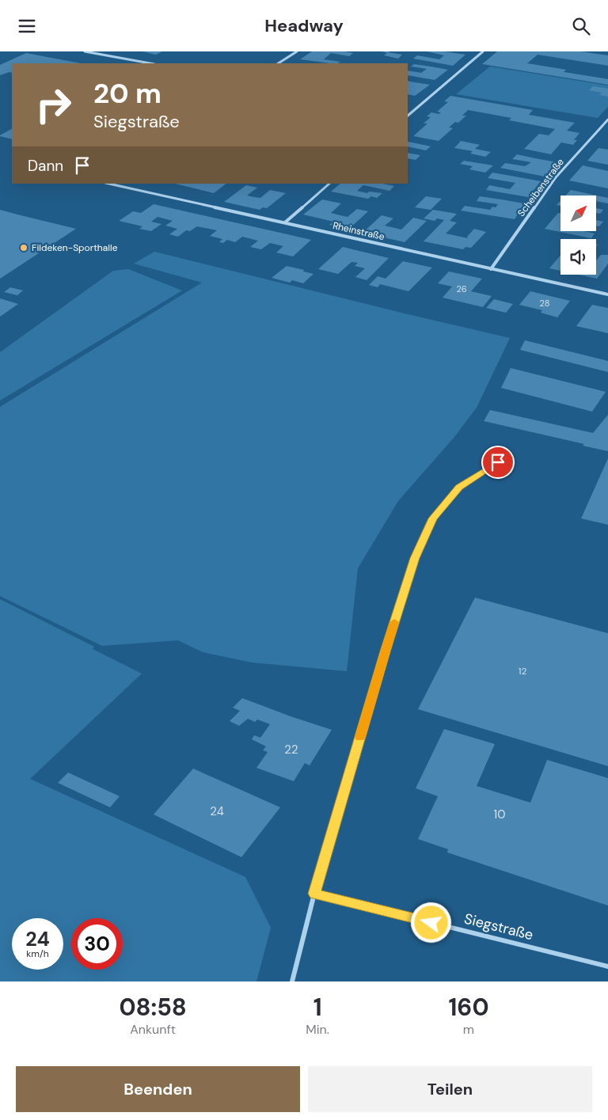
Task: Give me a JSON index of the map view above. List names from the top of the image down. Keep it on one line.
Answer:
{"streets":{"street":["Scheibenstraße","Rheinstraße","Siegstraße"]},"crossings":[["Scheibenstraße","Rheinstraße"]],"places":["Fildeken-Sporthalle"],"house_numbers":["26","28","12","22","24","10"],"north":"top right","page":{"header":"Headway","turn":["20 m","Siegstraße"],"then":"Dann","speed":"24 km/h","limit":"30","eta":["08:58","Ankunft","1","Min.","160","m"],"buttons":["Beenden","Teilen"]}}
